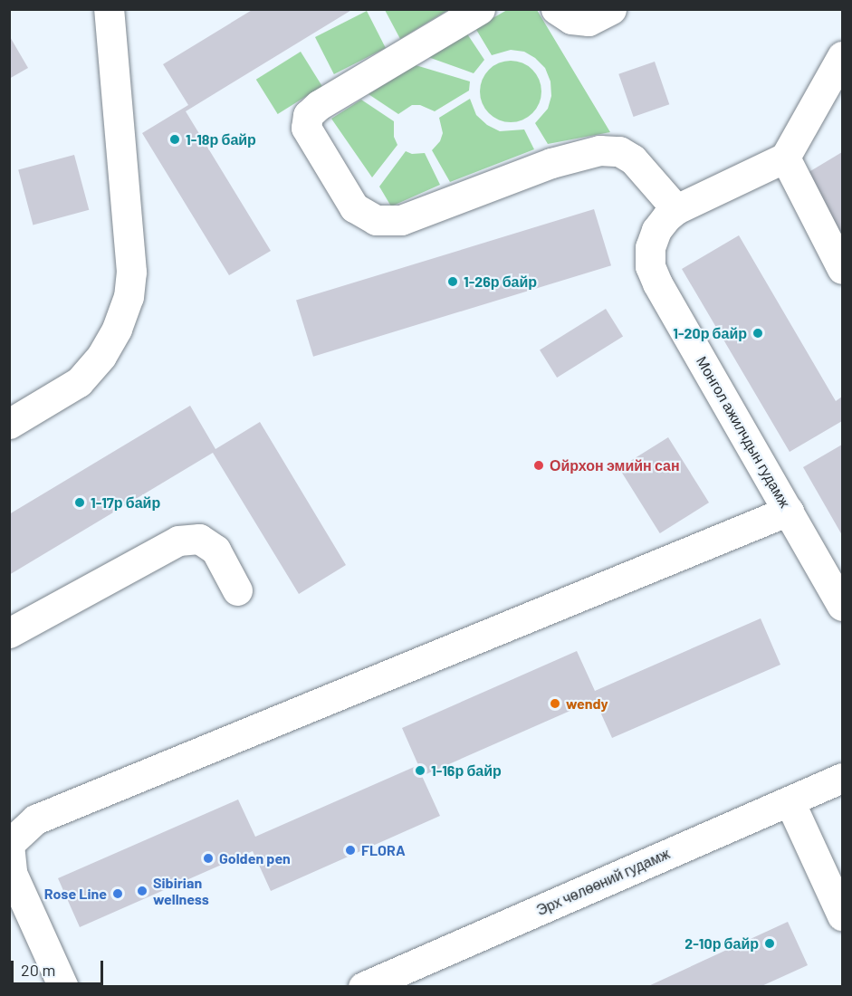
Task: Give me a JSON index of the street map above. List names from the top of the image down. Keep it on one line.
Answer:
{"streets":{"street":["Монгол ажилчдын гудамж","Эрх чөлөөний гудамж"]},"places":["1-18р байр","1-26р байр","1-20р байр","Ойрхон эмийн сан","1-17р байр","wendy","1-16р байр","FLORA","Golden pen","Sibirian wellness","Rose Line","2-10р байр"],"scale_bar":"20 m"}
